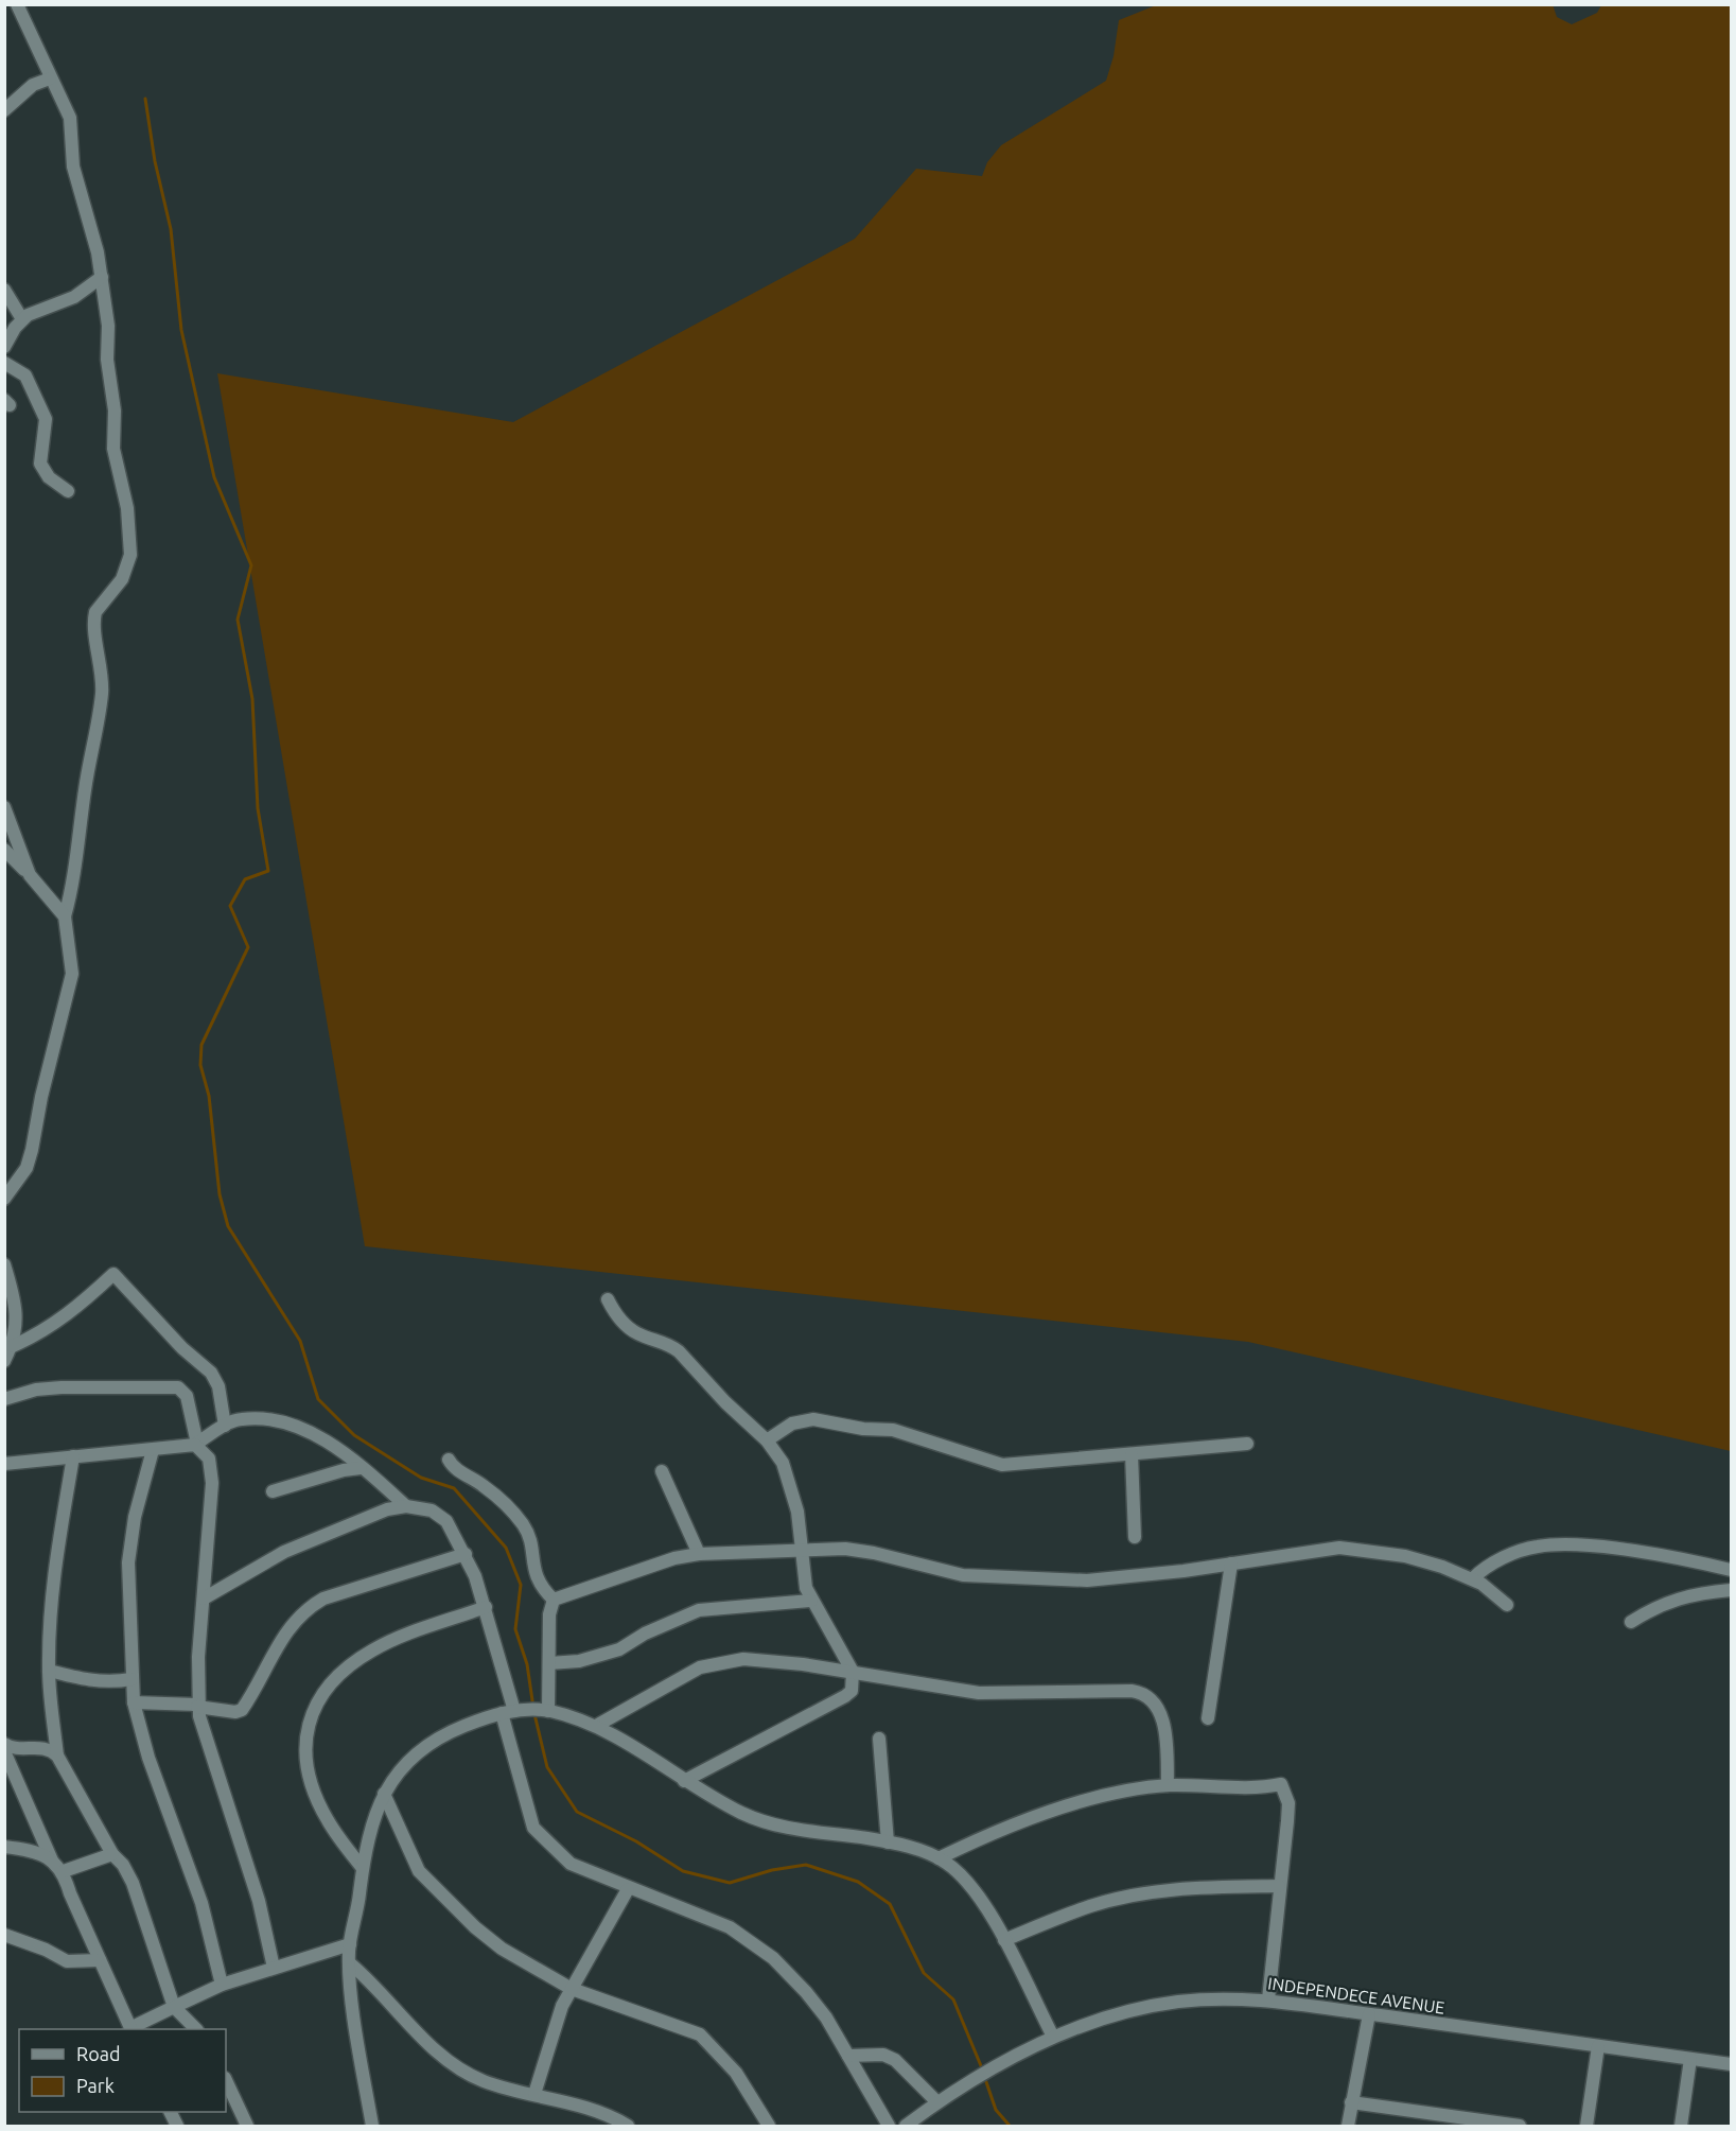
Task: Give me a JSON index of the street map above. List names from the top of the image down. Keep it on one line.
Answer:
{"streets":{"street":["INDEPENDECE AVENUE"]},"legend":["Road","Park"]}
